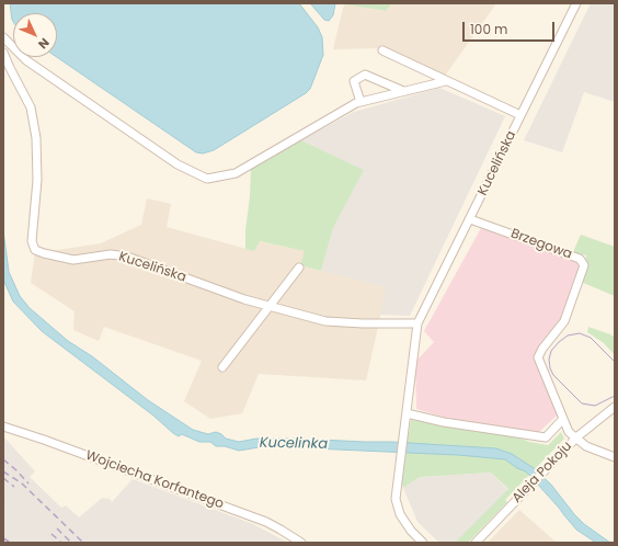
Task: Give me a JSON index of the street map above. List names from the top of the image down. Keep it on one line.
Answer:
{"streets":{"street":["Kucelińska","Brzegowa","Aleja Pokoju","Wojciecha Korfantego"]},"crossings":[["Kucelińska","Brzegowa"],["Brzegowa","Aleja Pokoju"]],"water":["Kucelinka"],"scale_bar":"100 m","north":"bottom right"}
